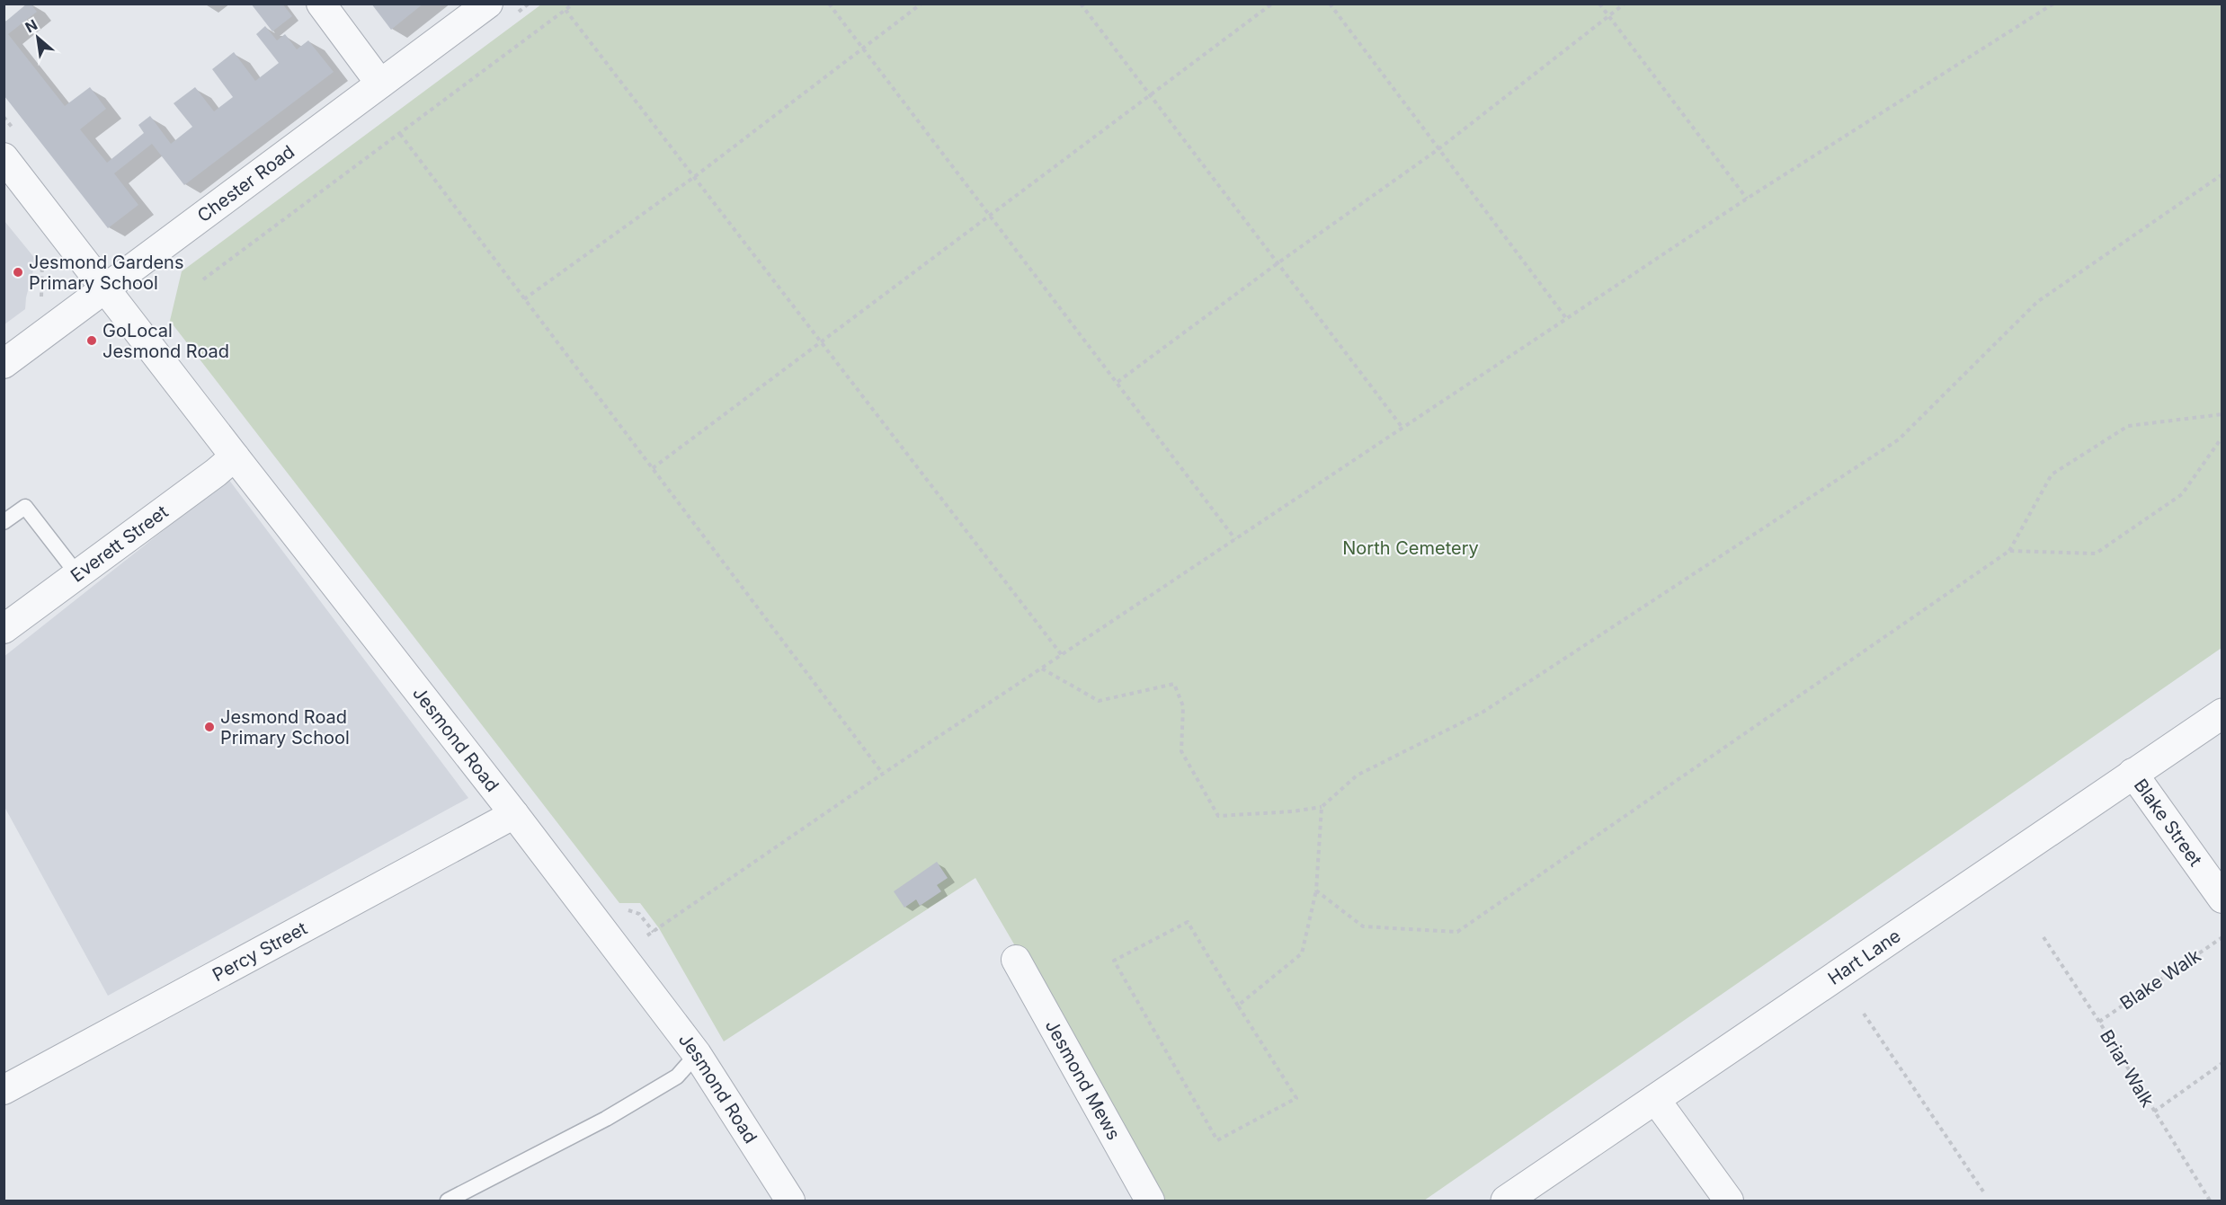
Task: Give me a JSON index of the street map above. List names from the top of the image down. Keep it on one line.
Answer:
{"streets":{"street":["Chester Road","Everett Street","Jesmond Road","Blake Street","Percy Street","Hart Lane","Jesmond Mews"],"path":["Blake Walk","Briar Walk"]},"crossings":[["Chester Road","Jesmond Road"],["Everett Street","Jesmond Road"],["Jesmond Road","Percy Street"],["Blake Street","Hart Lane"],["Blake Walk","Briar Walk"]],"parks":["North Cemetery"],"places":["Jesmond Gardens Primary School","GoLocal Jesmond Road","Jesmond Road Primary School"],"north":"top left"}
